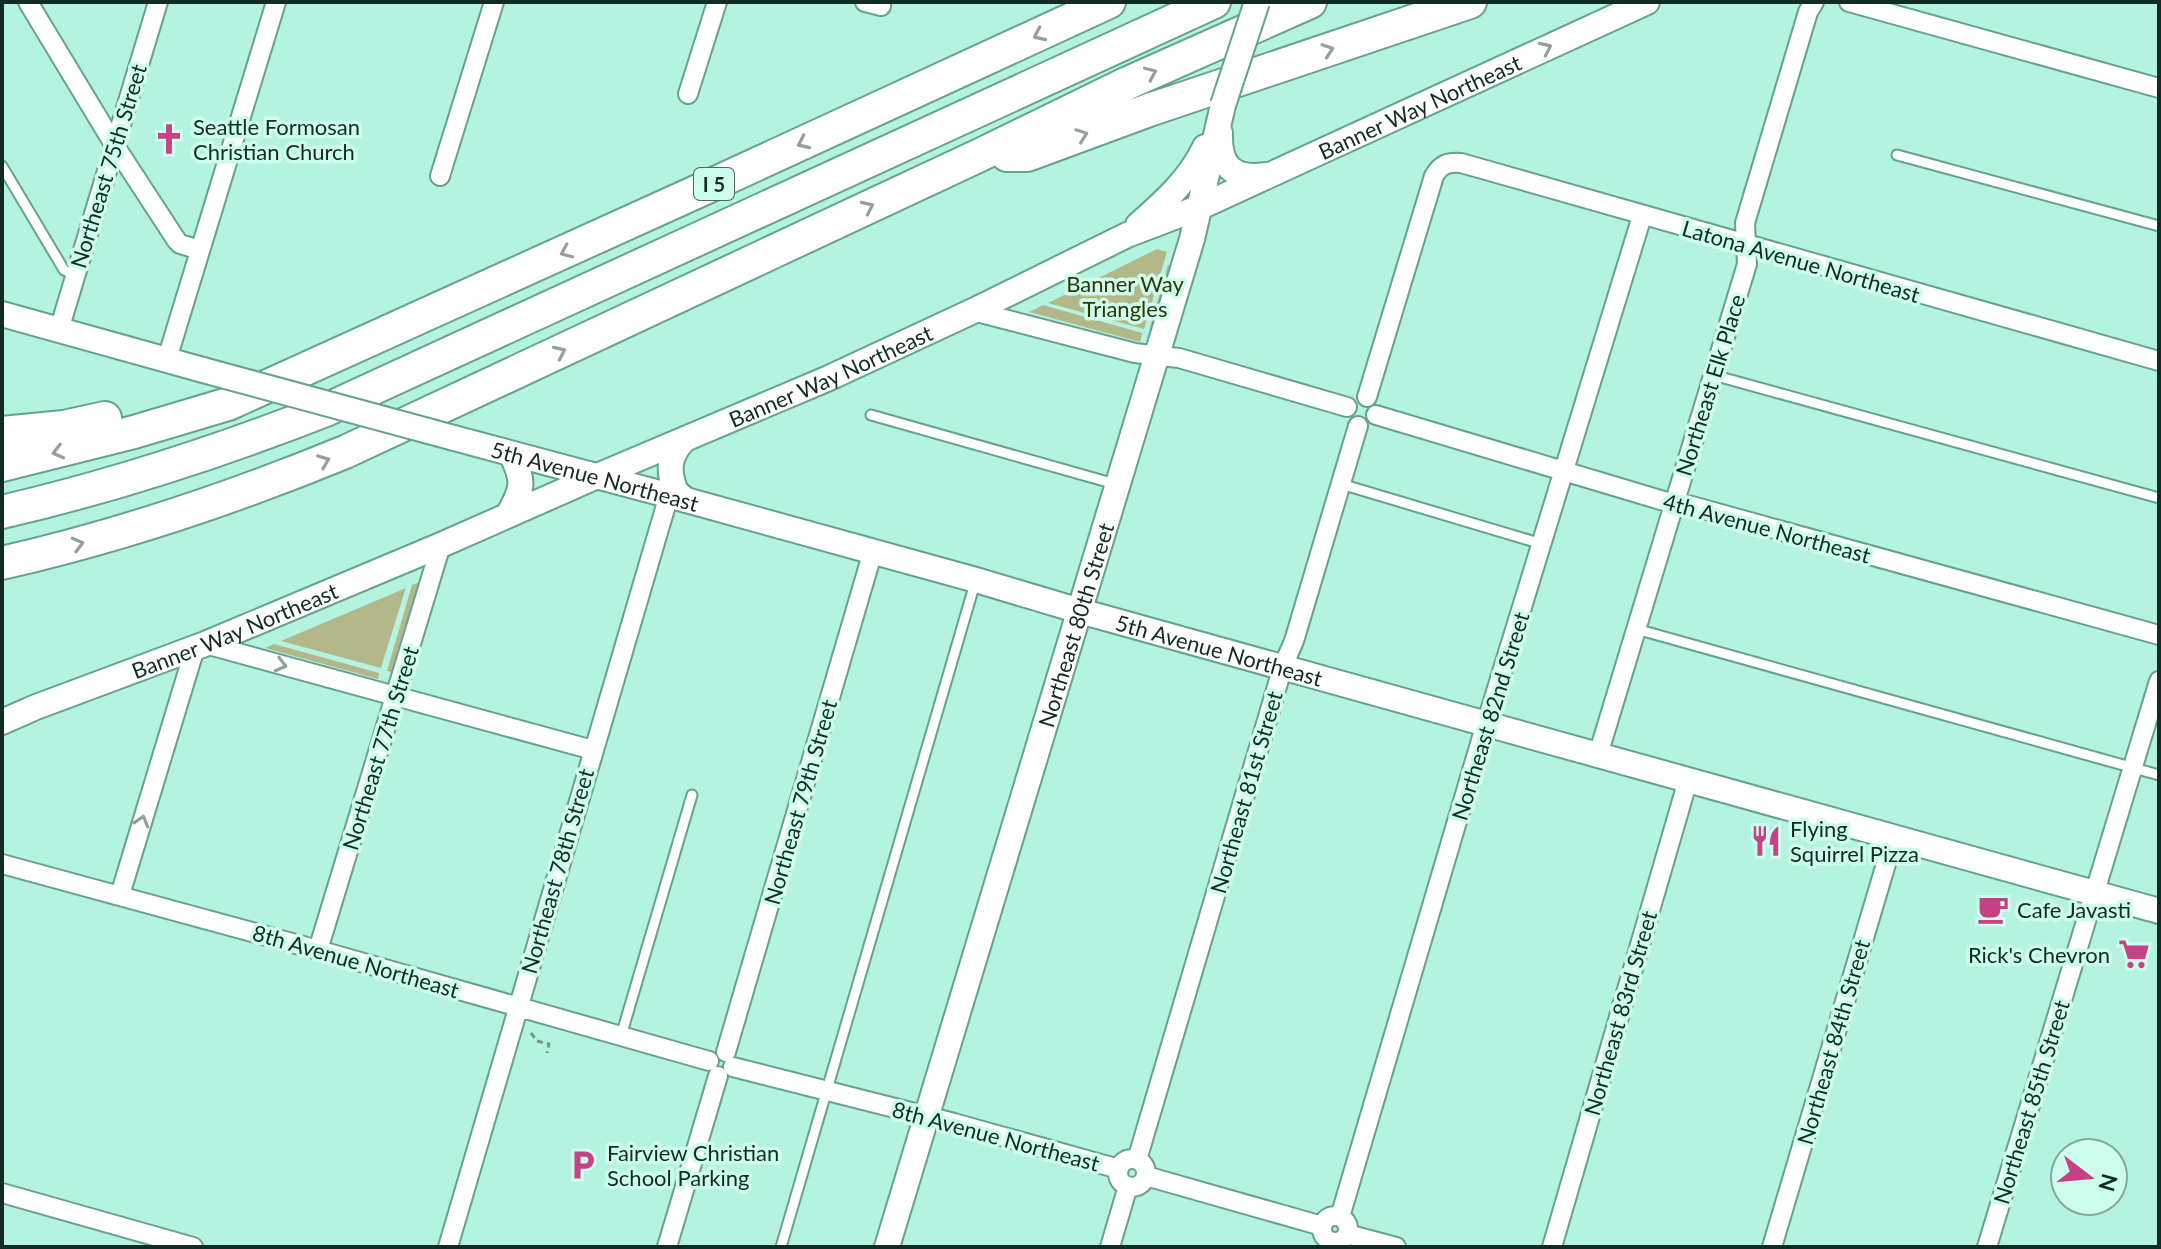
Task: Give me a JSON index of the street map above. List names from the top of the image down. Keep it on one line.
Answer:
{"streets":{"highway":["I 5"],"main road":["Banner Way Northeast","5th Avenue Northeast","Northeast 80th Street"],"street":["Northeast 75th Street","Latona Avenue Northeast","Northeast Elk Place","4th Avenue Northeast","Northeast 82nd Street","Northeast 77th Street","Northeast 81st Street","Northeast 79th Street","Northeast 78th Street","8th Avenue Northeast","Northeast 83rd Street","Northeast 84th Street","Northeast 85th Street"]},"crossings":[["Banner Way Northeast","5th Avenue Northeast"],["Banner Way Northeast","Northeast 80th Street"],["Banner Way Northeast","Northeast 77th Street"],["Northeast 75th Street","5th Avenue Northeast"],["Latona Avenue Northeast","Northeast Elk Place"],["Latona Avenue Northeast","4th Avenue Northeast"],["Latona Avenue Northeast","Northeast 82nd Street"],["Latona Avenue Northeast","Northeast 81st Street"],["Northeast Elk Place","5th Avenue Northeast"],["Northeast Elk Place","4th Avenue Northeast"],["5th Avenue Northeast","Northeast 80th Street"],["5th Avenue Northeast","Northeast 82nd Street"],["5th Avenue Northeast","Northeast 81st Street"],["5th Avenue Northeast","Northeast 79th Street"],["5th Avenue Northeast","Northeast 78th Street"],["5th Avenue Northeast","Northeast 83rd Street"],["5th Avenue Northeast","Northeast 84th Street"],["5th Avenue Northeast","Northeast 85th Street"],["4th Avenue Northeast","Northeast 82nd Street"],["4th Avenue Northeast","Northeast 81st Street"],["Northeast 80th Street","8th Avenue Northeast"],["Northeast 77th Street","8th Avenue Northeast"],["Northeast 81st Street","8th Avenue Northeast"],["Northeast 79th Street","8th Avenue Northeast"],["Northeast 78th Street","8th Avenue Northeast"]],"parks":["Banner Way Triangles"],"places":{"church":["Seattle Formosan Christian Church"],"restaurant":["Flying Squirrel Pizza"],"cafe":["Cafe Javasti"],"supermarket":["Rick's Chevron"],"parking":["Fairview Christian School Parking"]},"north":"right"}
